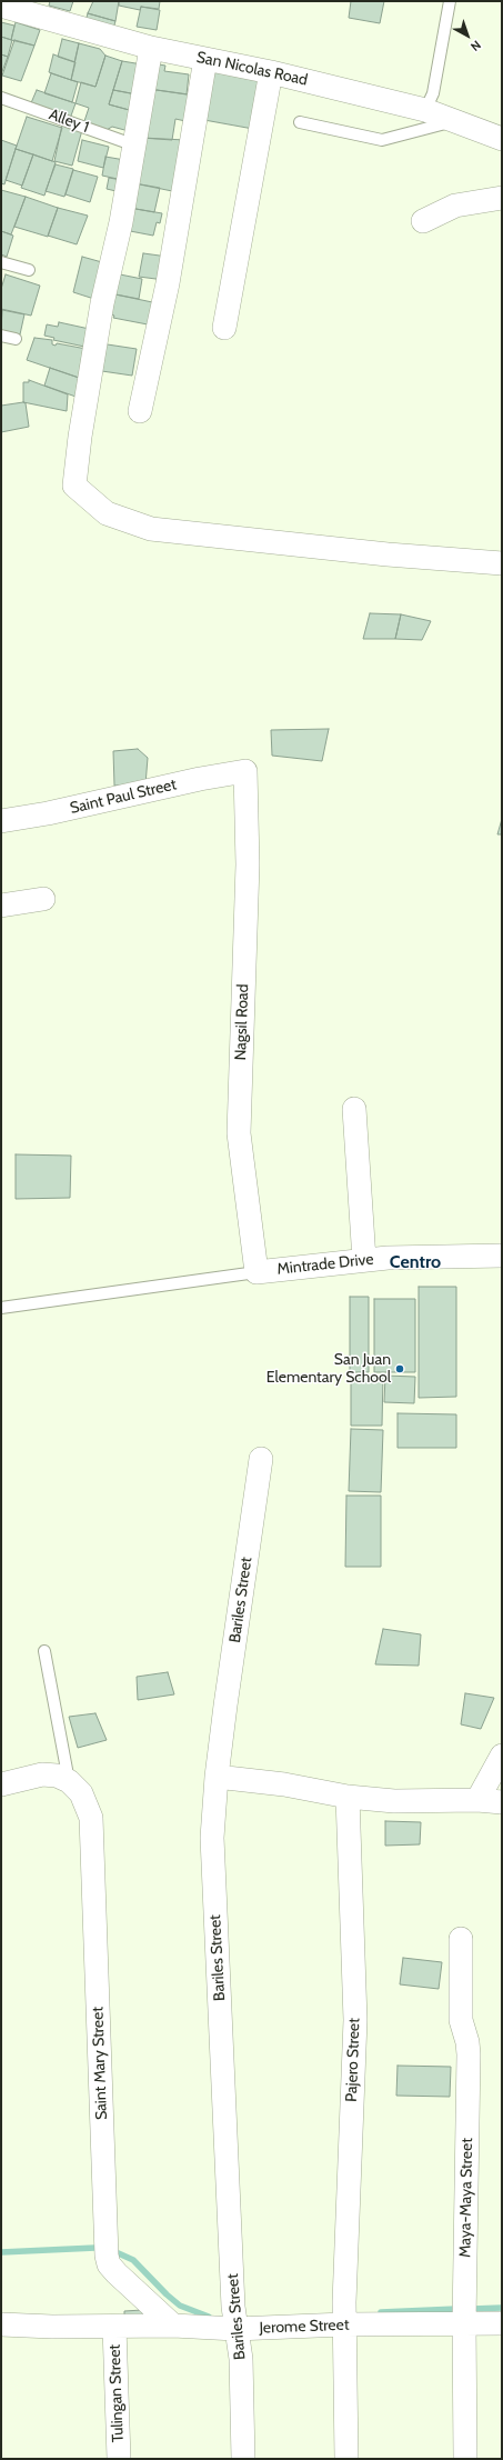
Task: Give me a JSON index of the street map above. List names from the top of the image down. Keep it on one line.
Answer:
{"streets":{"street":["San Nicolas Road","Saint Paul Street","Nagsil Road","Mintrade Drive","Bariles Street","Pajero Street","Saint Mary Street","Maya-Maya Street","Jerome Street","Tulingan Street"],"lane":["Alley 1"]},"crossings":[["Saint Paul Street","Nagsil Road"],["Nagsil Road","Mintrade Drive"],["Bariles Street","Jerome Street"],["Pajero Street","Jerome Street"],["Saint Mary Street","Jerome Street"],["Maya-Maya Street","Jerome Street"],["Jerome Street","Tulingan Street"]],"districts":["Centro"],"places":["San Juan Elementary School"],"north":"bottom right"}
